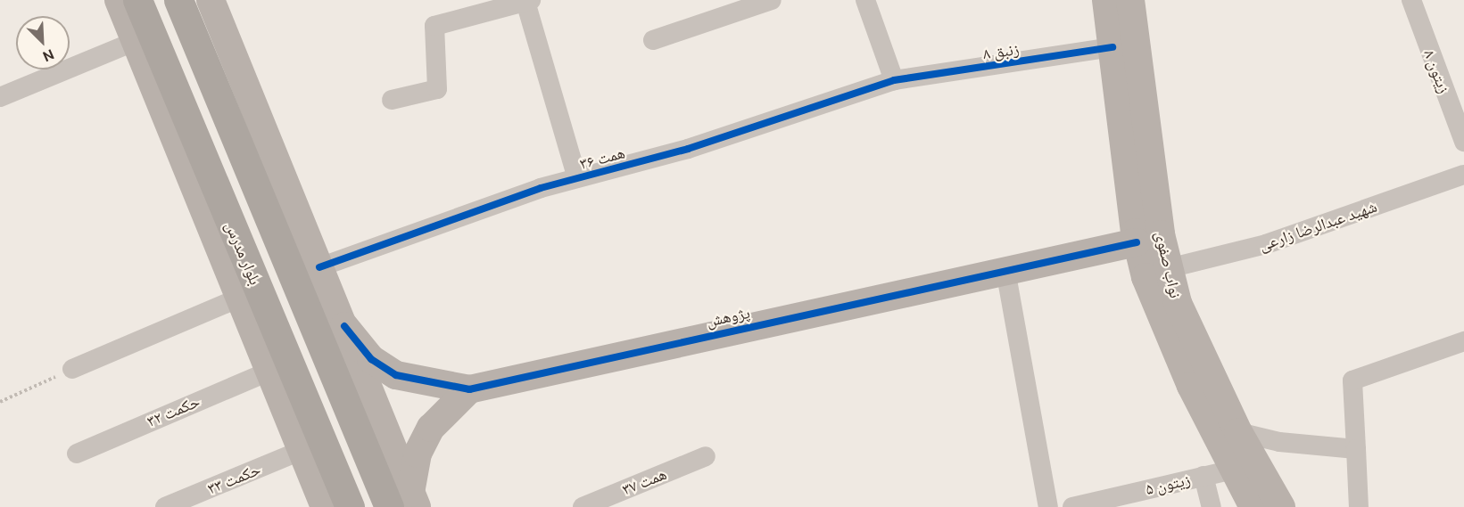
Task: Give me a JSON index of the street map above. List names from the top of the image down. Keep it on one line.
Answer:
{"streets":{"main road":["بلوار مدرس"],"street":["زنبق ۸","زیتون ۸","همت ۳۶","شهید عبدالرضا زارعی","نواب صفوی","پژوهش","حکمت ۳۲","حکمت ۳۳","همت ۳۷","زیتون ۵"]},"crossings":[["زنبق ۸","همت ۳۶"],["زنبق ۸","نواب صفوی"],["شهید عبدالرضا زارعی","نواب صفوی"],["نواب صفوی","پژوهش"],["نواب صفوی","زیتون ۵"]],"north":"bottom right"}
